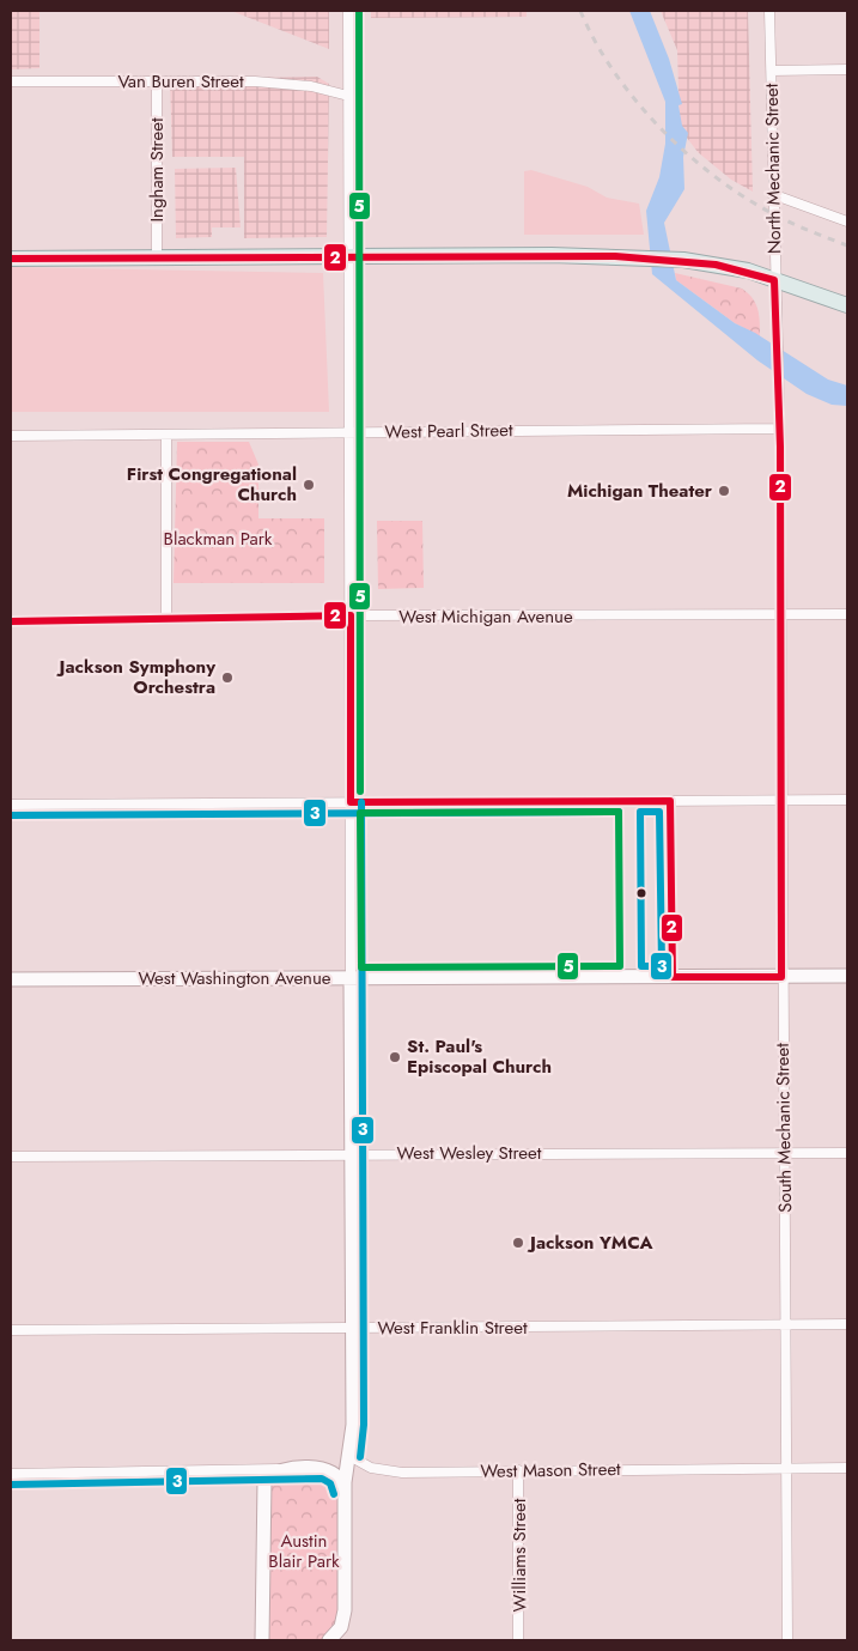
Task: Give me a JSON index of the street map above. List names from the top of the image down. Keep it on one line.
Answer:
{"streets":{"street":["Van Buren Street","North Mechanic Street","Ingham Street","West Pearl Street","West Michigan Avenue","West Washington Avenue","South Mechanic Street","West Wesley Street","West Franklin Street","West Mason Street","Williams Street"]},"crossings":[["Van Buren Street","Ingham Street"],["North Mechanic Street","West Pearl Street"],["North Mechanic Street","West Michigan Avenue"],["North Mechanic Street","South Mechanic Street"],["West Michigan Avenue","South Mechanic Street"],["West Washington Avenue","South Mechanic Street"],["South Mechanic Street","West Wesley Street"],["South Mechanic Street","West Franklin Street"],["South Mechanic Street","West Mason Street"],["West Mason Street","Williams Street"]],"parks":["Blackman Park","Austin Blair Park"],"places":["First Congregational Church","Michigan Theater","Jackson Symphony Orchestra","St. Paul's Episcopal Church","Jackson YMCA"],"lines":["transit line 5","transit line 2","transit line 3"]}
